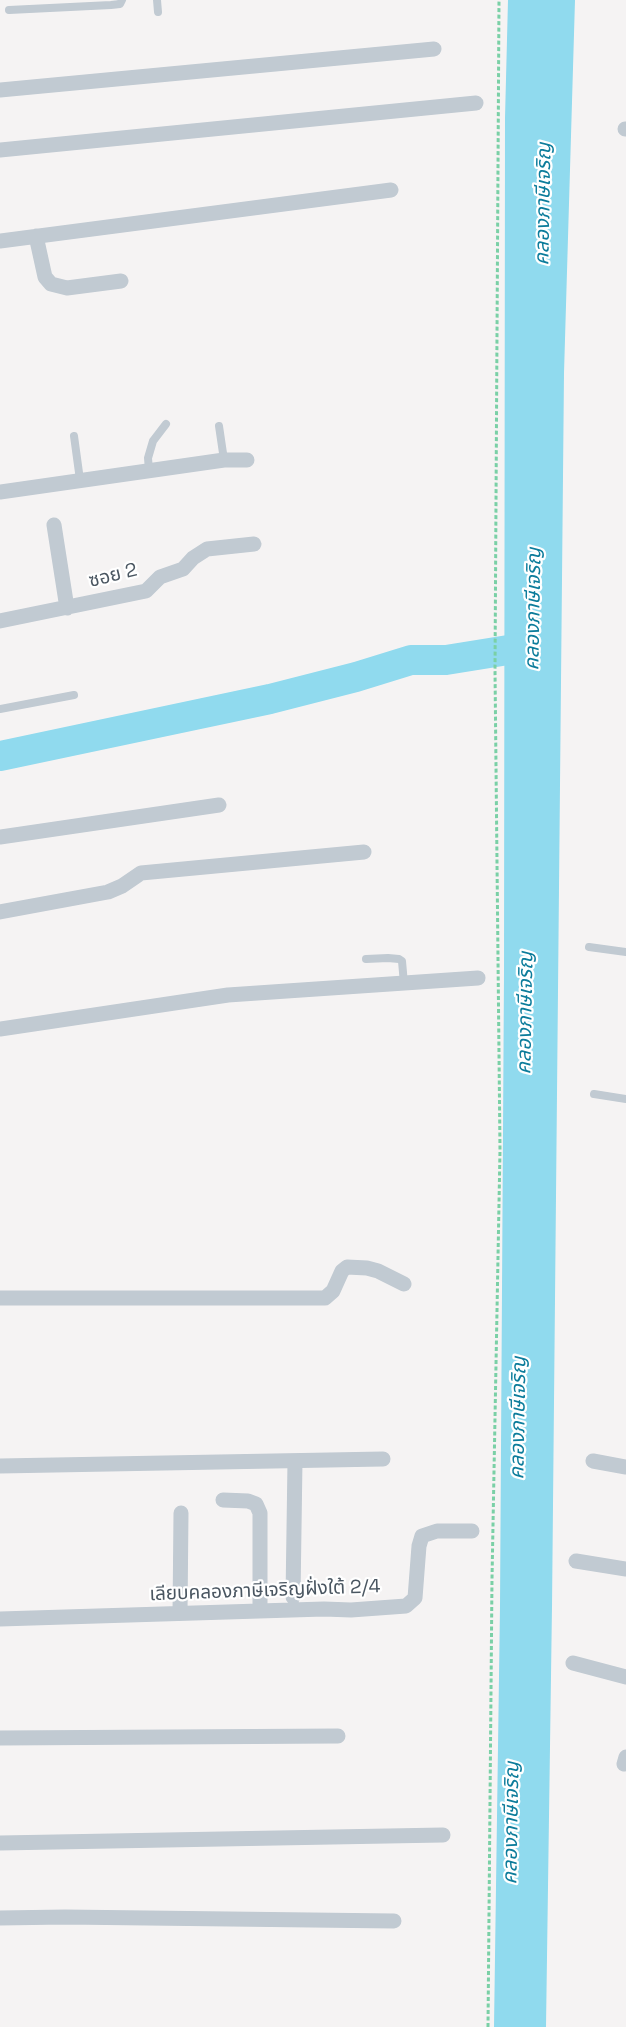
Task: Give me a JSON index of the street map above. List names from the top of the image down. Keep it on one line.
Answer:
{"streets":{"street":["ซอย 2","เลียบคลองภาษีเจริญฝั่งใต้ 2/4"]},"water":["คลองภาษีเจริญ"]}
